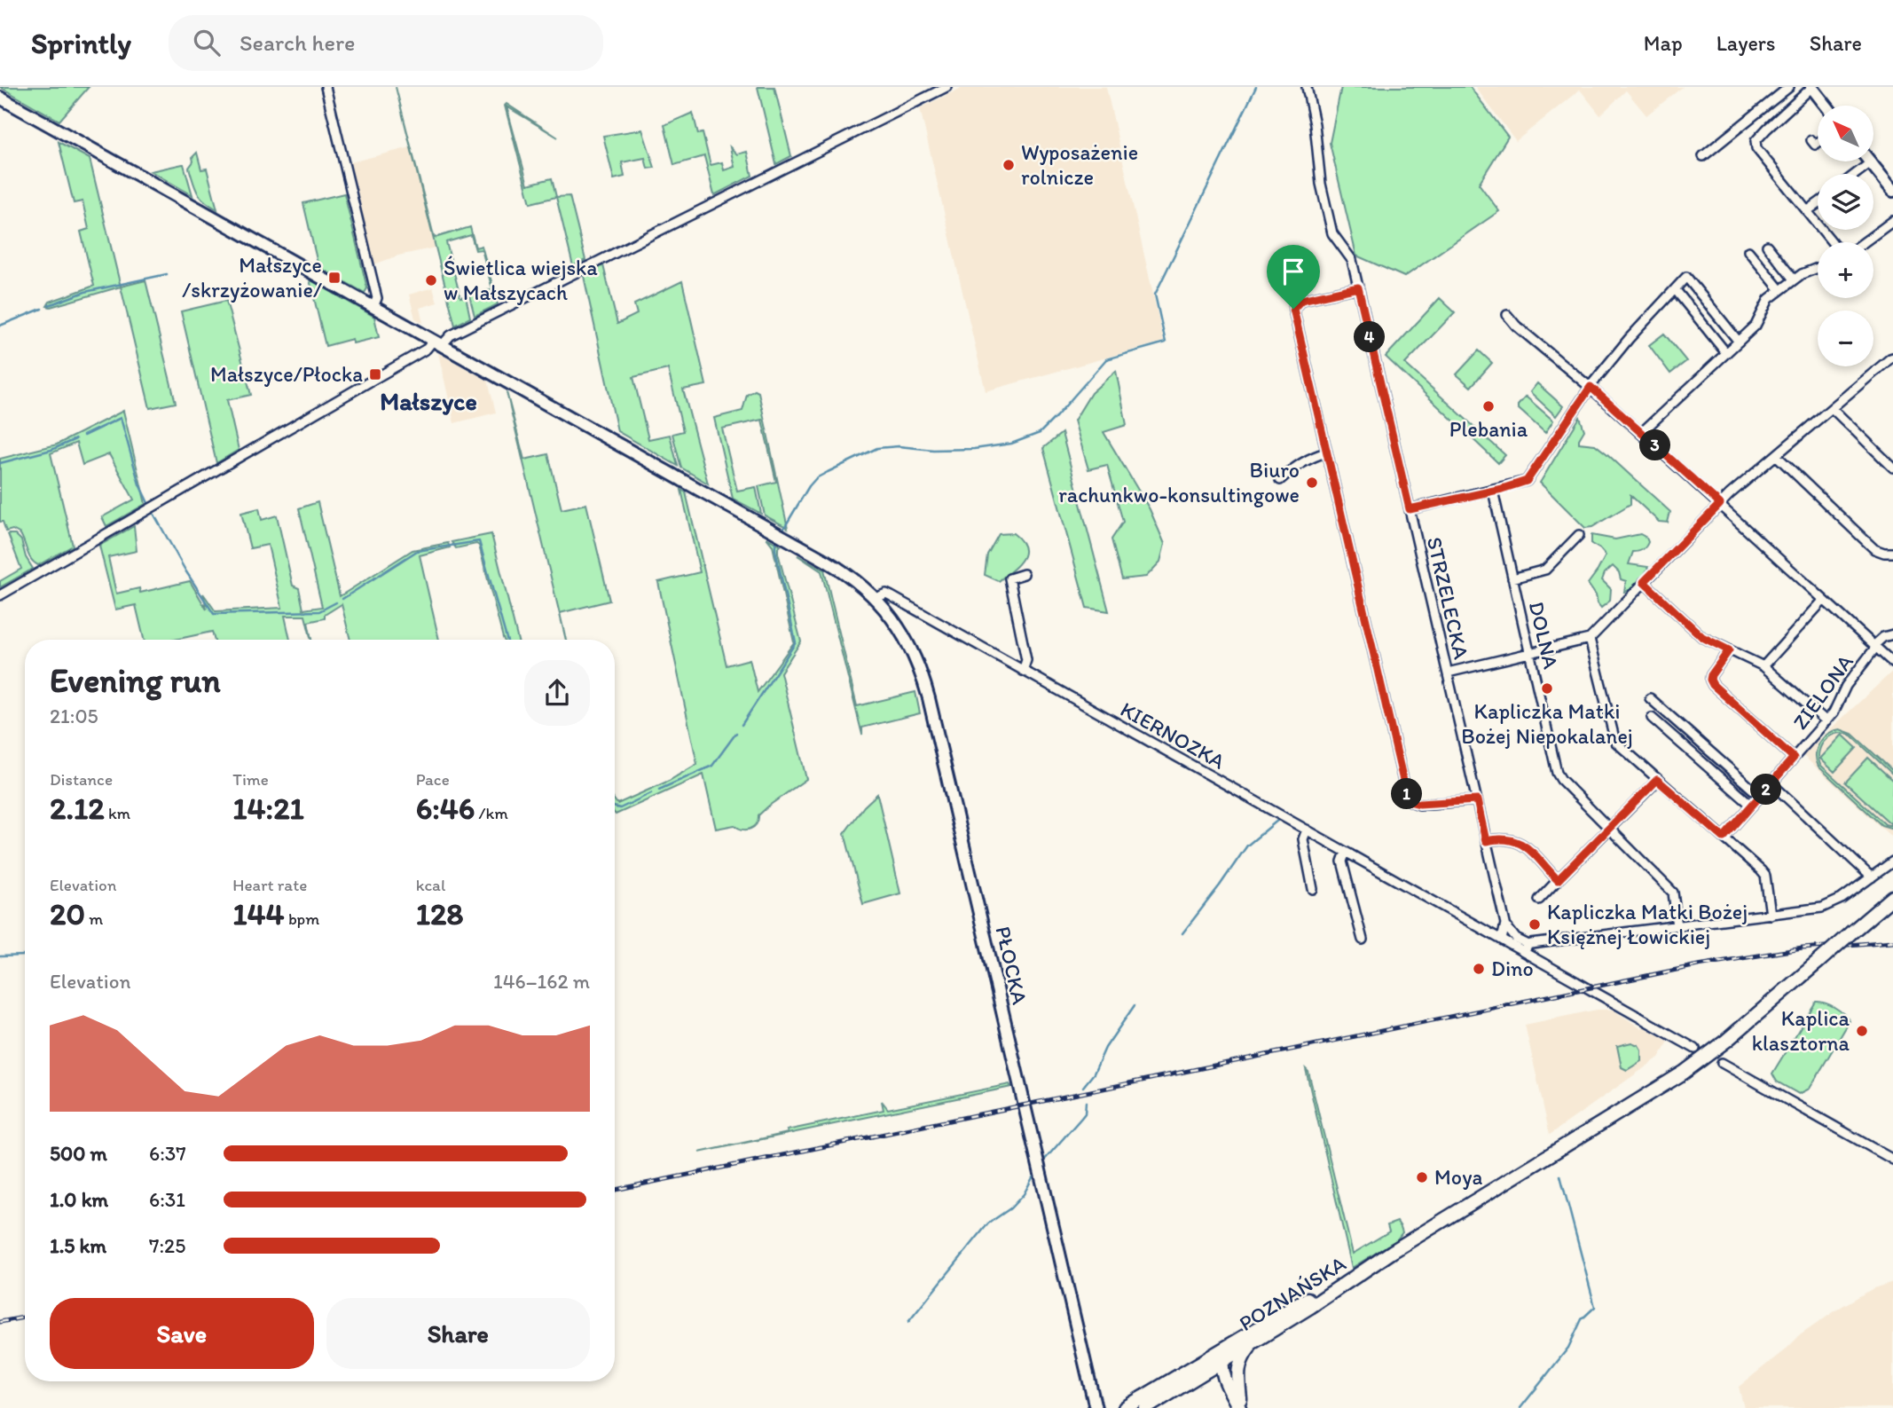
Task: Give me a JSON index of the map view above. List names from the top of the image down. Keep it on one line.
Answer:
{"streets":{"main road":["PŁOCKA","POZNAŃSKA"],"street":["STRZELECKA","DOLNA","ZIELONA","KIERNOZKA"]},"crossings":[["KIERNOZKA","PŁOCKA"]],"districts":["Małszyce"],"places":{"other":["Wyposażenie rolnicze","Świetlica wiejska w Małszycach","Plebania","Biuro rachunkwo-konsultingowe","Kapliczka Matki Bożej Niepokalanej","Kapliczka Matki Bożej Księżnej Łowickiej","Dino","Kaplica klasztorna","Moya"],"transit":["Małszyce /skrzyżowanie/","Małszyce/Płocka"]},"north":"top left","page":{"header":"Sprintly","search":"Search here","nav":["Map","Layers","Share"],"map_buttons":["+","−"],"pins":["4","3","2","1"],"heading":["Evening run","21:05"],"stats":[["Distance","2.12 km"],["Time","14:21"],["Pace","6:46 /km"],["Elevation","20 m"],["Heart rate","144 bpm"],["kcal","128"]],"chart":["Elevation","146–162 m"],"list":[{"name":"500 m","note":"6:37"},{"name":"1.0 km","note":"6:31"},{"name":"1.5 km","note":"7:25"}],"buttons":["Save","Share"]}}
